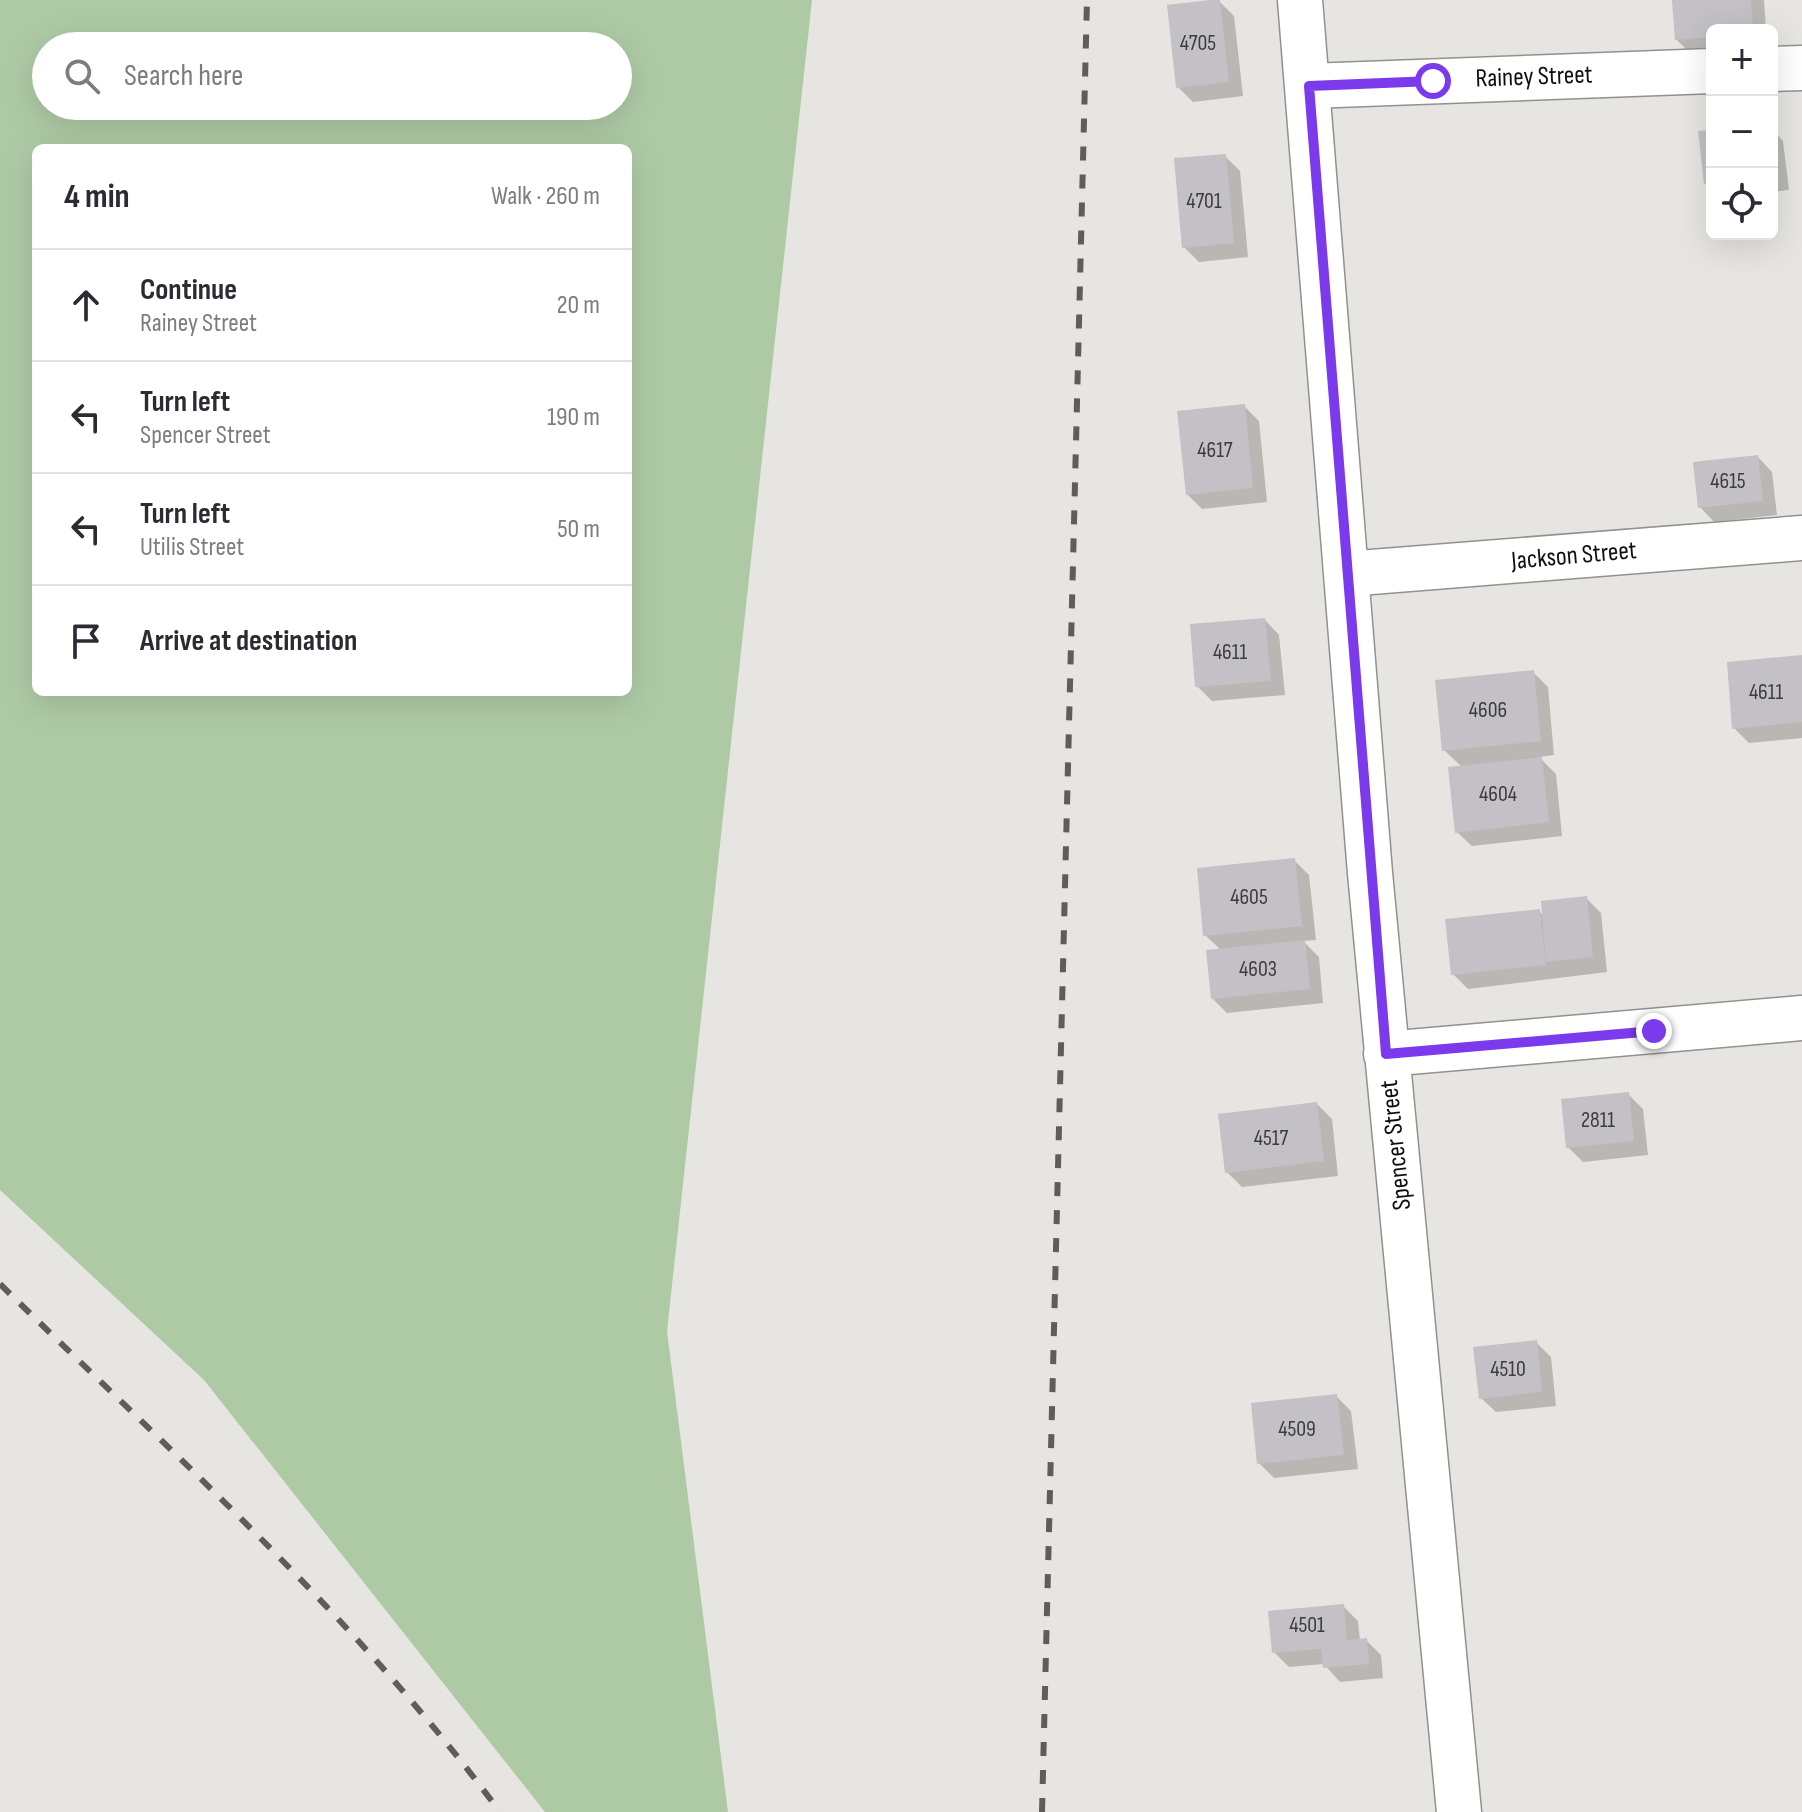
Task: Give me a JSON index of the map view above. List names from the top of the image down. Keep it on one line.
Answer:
{"streets":{"street":["Rainey Street","Jackson Street","Spencer Street"]},"crossings":[["Rainey Street","Spencer Street"],["Jackson Street","Spencer Street"]],"house_numbers":["4705","4701","4617","4615","4611","4611","4606","4604","4605","4603","2811","4517","4510","4509","4501"],"page":{"map_buttons":["+","−"],"search":"Search here","heading":["4 min","Walk · 260 m"],"list":[["Continue","Rainey Street","20 m"],["Turn left","Spencer Street","190 m"],["Turn left","Utilis Street","50 m"],"Arrive at destination"]}}
